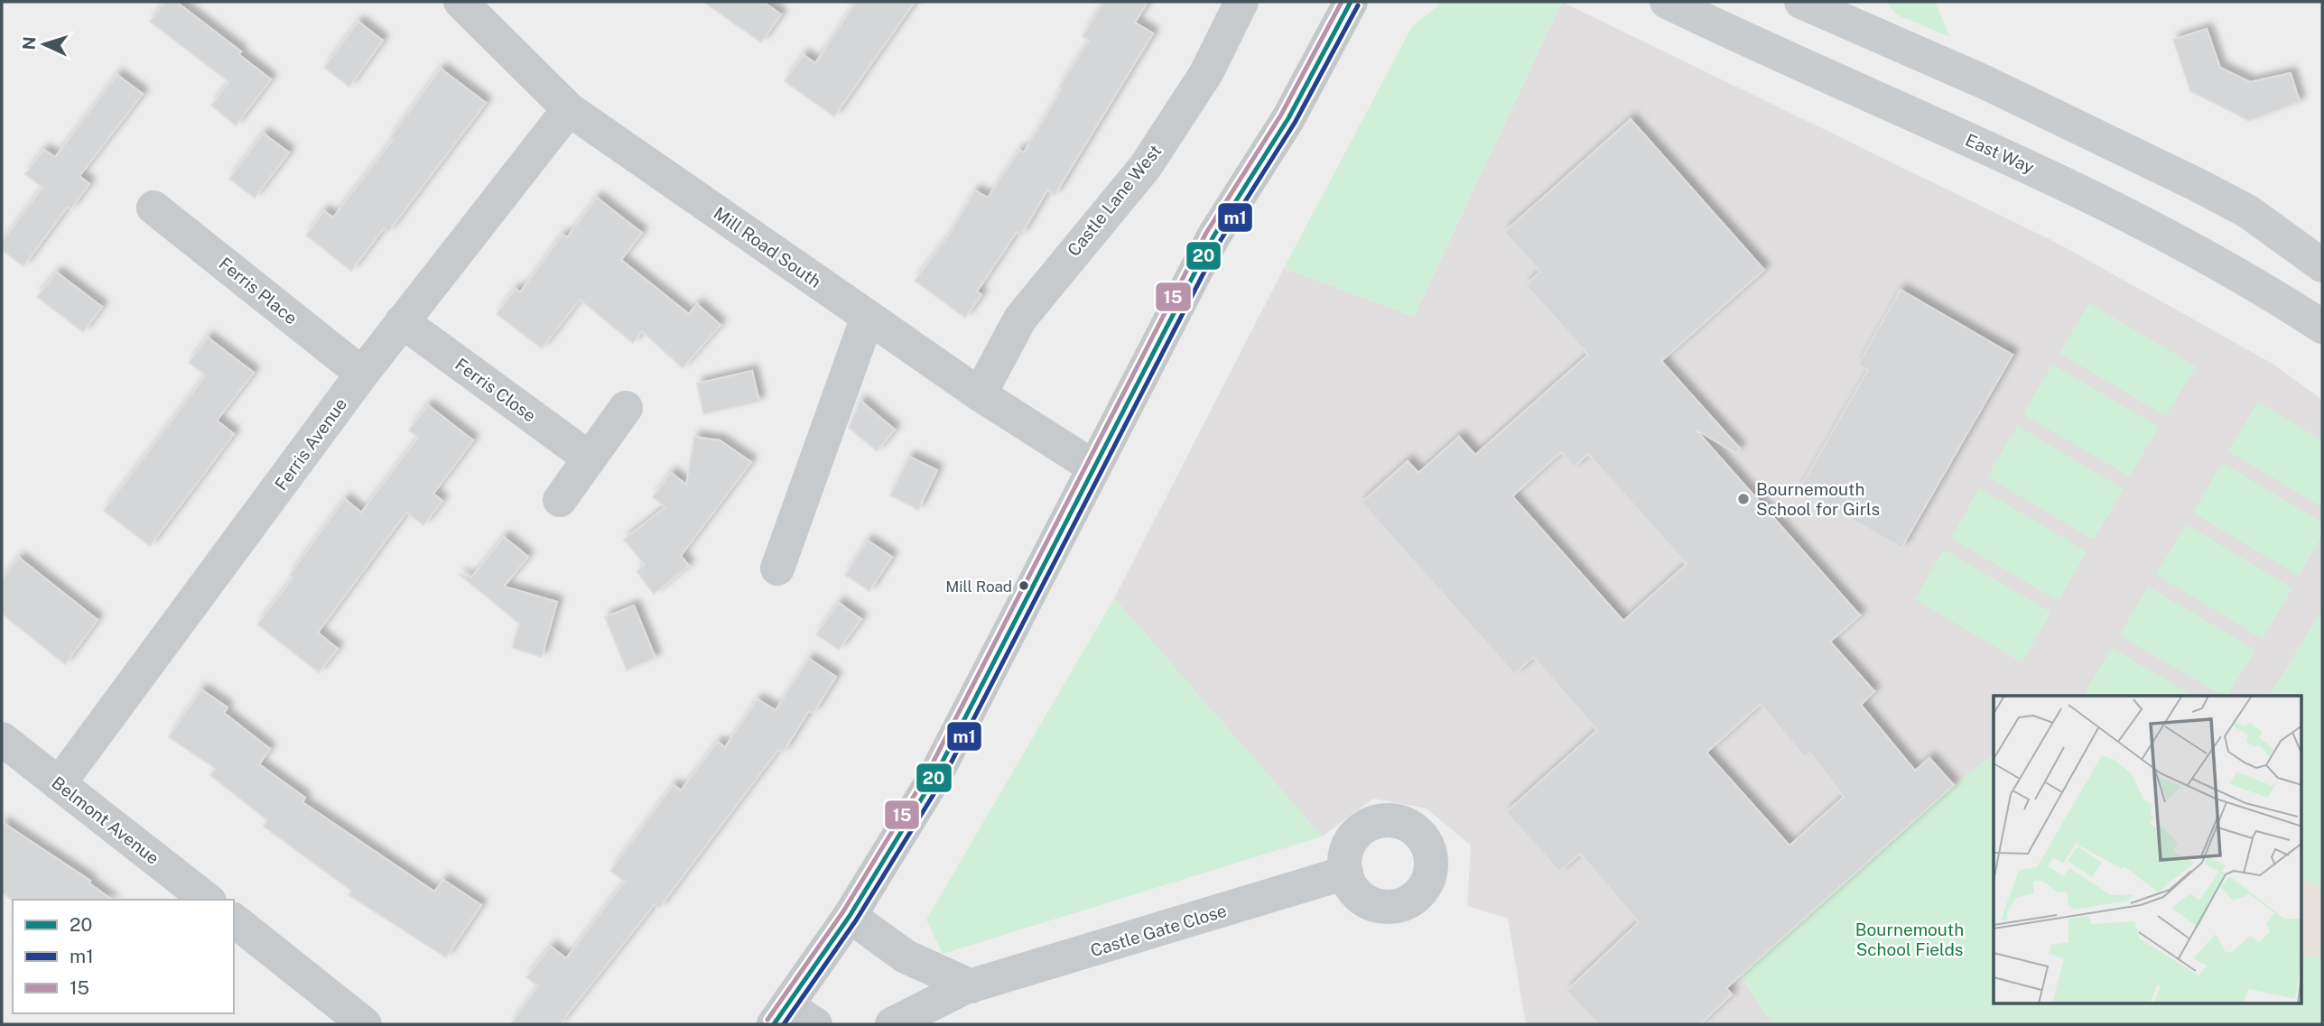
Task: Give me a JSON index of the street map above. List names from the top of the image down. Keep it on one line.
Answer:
{"streets":{"street":["East Way","Castle Lane West","Mill Road South","Ferris Place","Ferris Close","Ferris Avenue","Belmont Avenue","Castle Gate Close"]},"crossings":[["Castle Lane West","Mill Road South"],["Mill Road South","Ferris Avenue"],["Ferris Place","Ferris Avenue"],["Ferris Close","Ferris Avenue"],["Ferris Avenue","Belmont Avenue"]],"parks":["Bournemouth School Fields"],"places":["Bournemouth School for Girls","Mill Road"],"lines":["transit line 20","transit line 15","transit line m1"],"legend":["20","m1","15"],"north":"left"}
